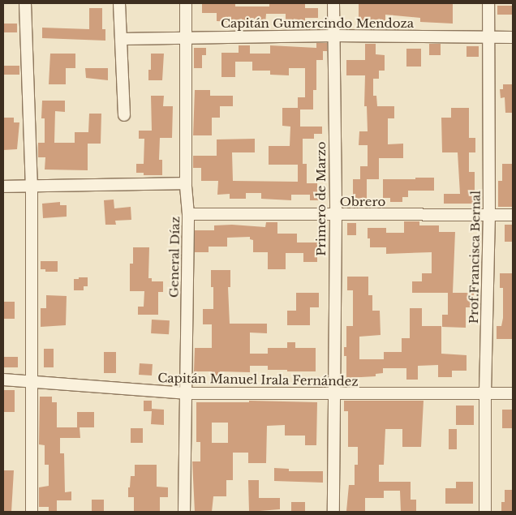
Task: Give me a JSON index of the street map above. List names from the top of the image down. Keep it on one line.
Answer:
{"streets":{"street":["Capitán Gumercindo Mendoza","Primero de Marzo","Obrero","General Díaz","Prof.Francisca Bernal","Capitán Manuel Irala Fernández"]},"crossings":[["Capitán Gumercindo Mendoza","Primero de Marzo"],["Capitán Gumercindo Mendoza","General Díaz"],["Capitán Gumercindo Mendoza","Prof.Francisca Bernal"],["Primero de Marzo","Obrero"],["Primero de Marzo","Capitán Manuel Irala Fernández"],["Obrero","General Díaz"],["Obrero","Prof.Francisca Bernal"],["General Díaz","Capitán Manuel Irala Fernández"],["Prof.Francisca Bernal","Capitán Manuel Irala Fernández"]]}
